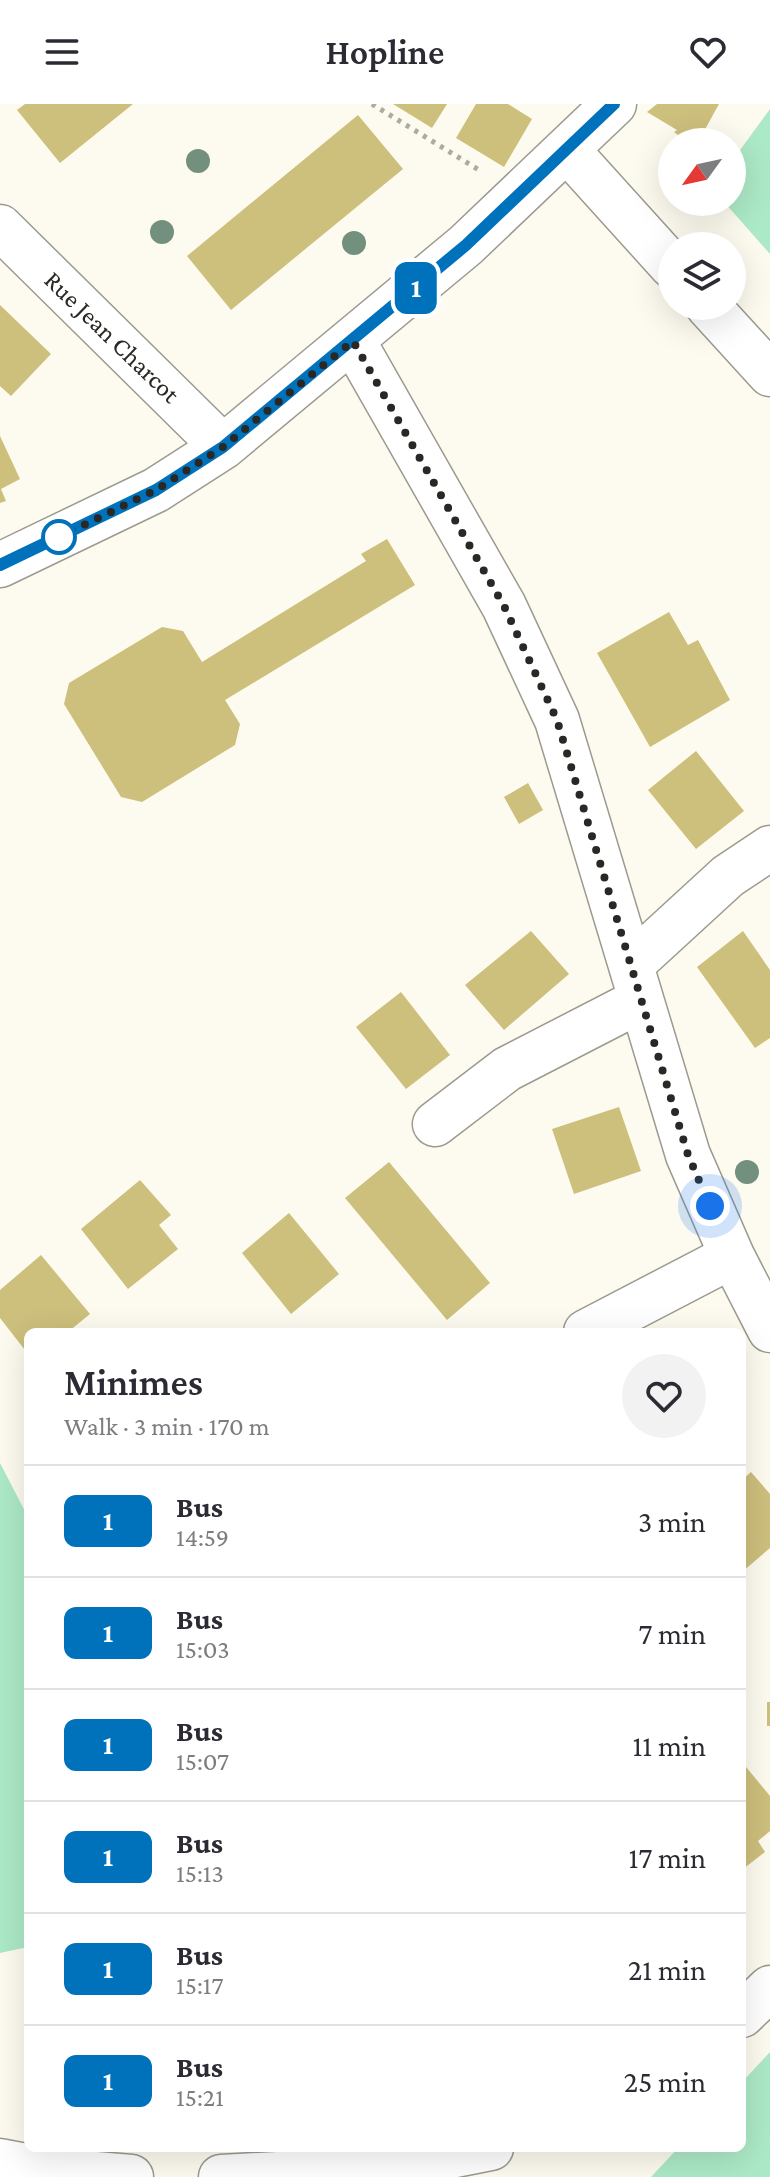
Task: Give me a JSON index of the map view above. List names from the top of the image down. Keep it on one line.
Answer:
{"streets":{"street":["Rue Jean Charcot"]},"lines":["bus line 1"],"north":"bottom left","page":{"header":"Hopline","on_map":"1","heading":["Minimes","Walk · 3 min · 170 m"],"list":[{"mark":"1","name":"Bus","note":"14:59","value":"3 min"},{"mark":"1","name":"Bus","note":"15:03","value":"7 min"},{"mark":"1","name":"Bus","note":"15:07","value":"11 min"},{"mark":"1","name":"Bus","note":"15:13","value":"17 min"},{"mark":"1","name":"Bus","note":"15:17","value":"21 min"},{"mark":"1","name":"Bus","note":"15:21","value":"25 min"}]}}
